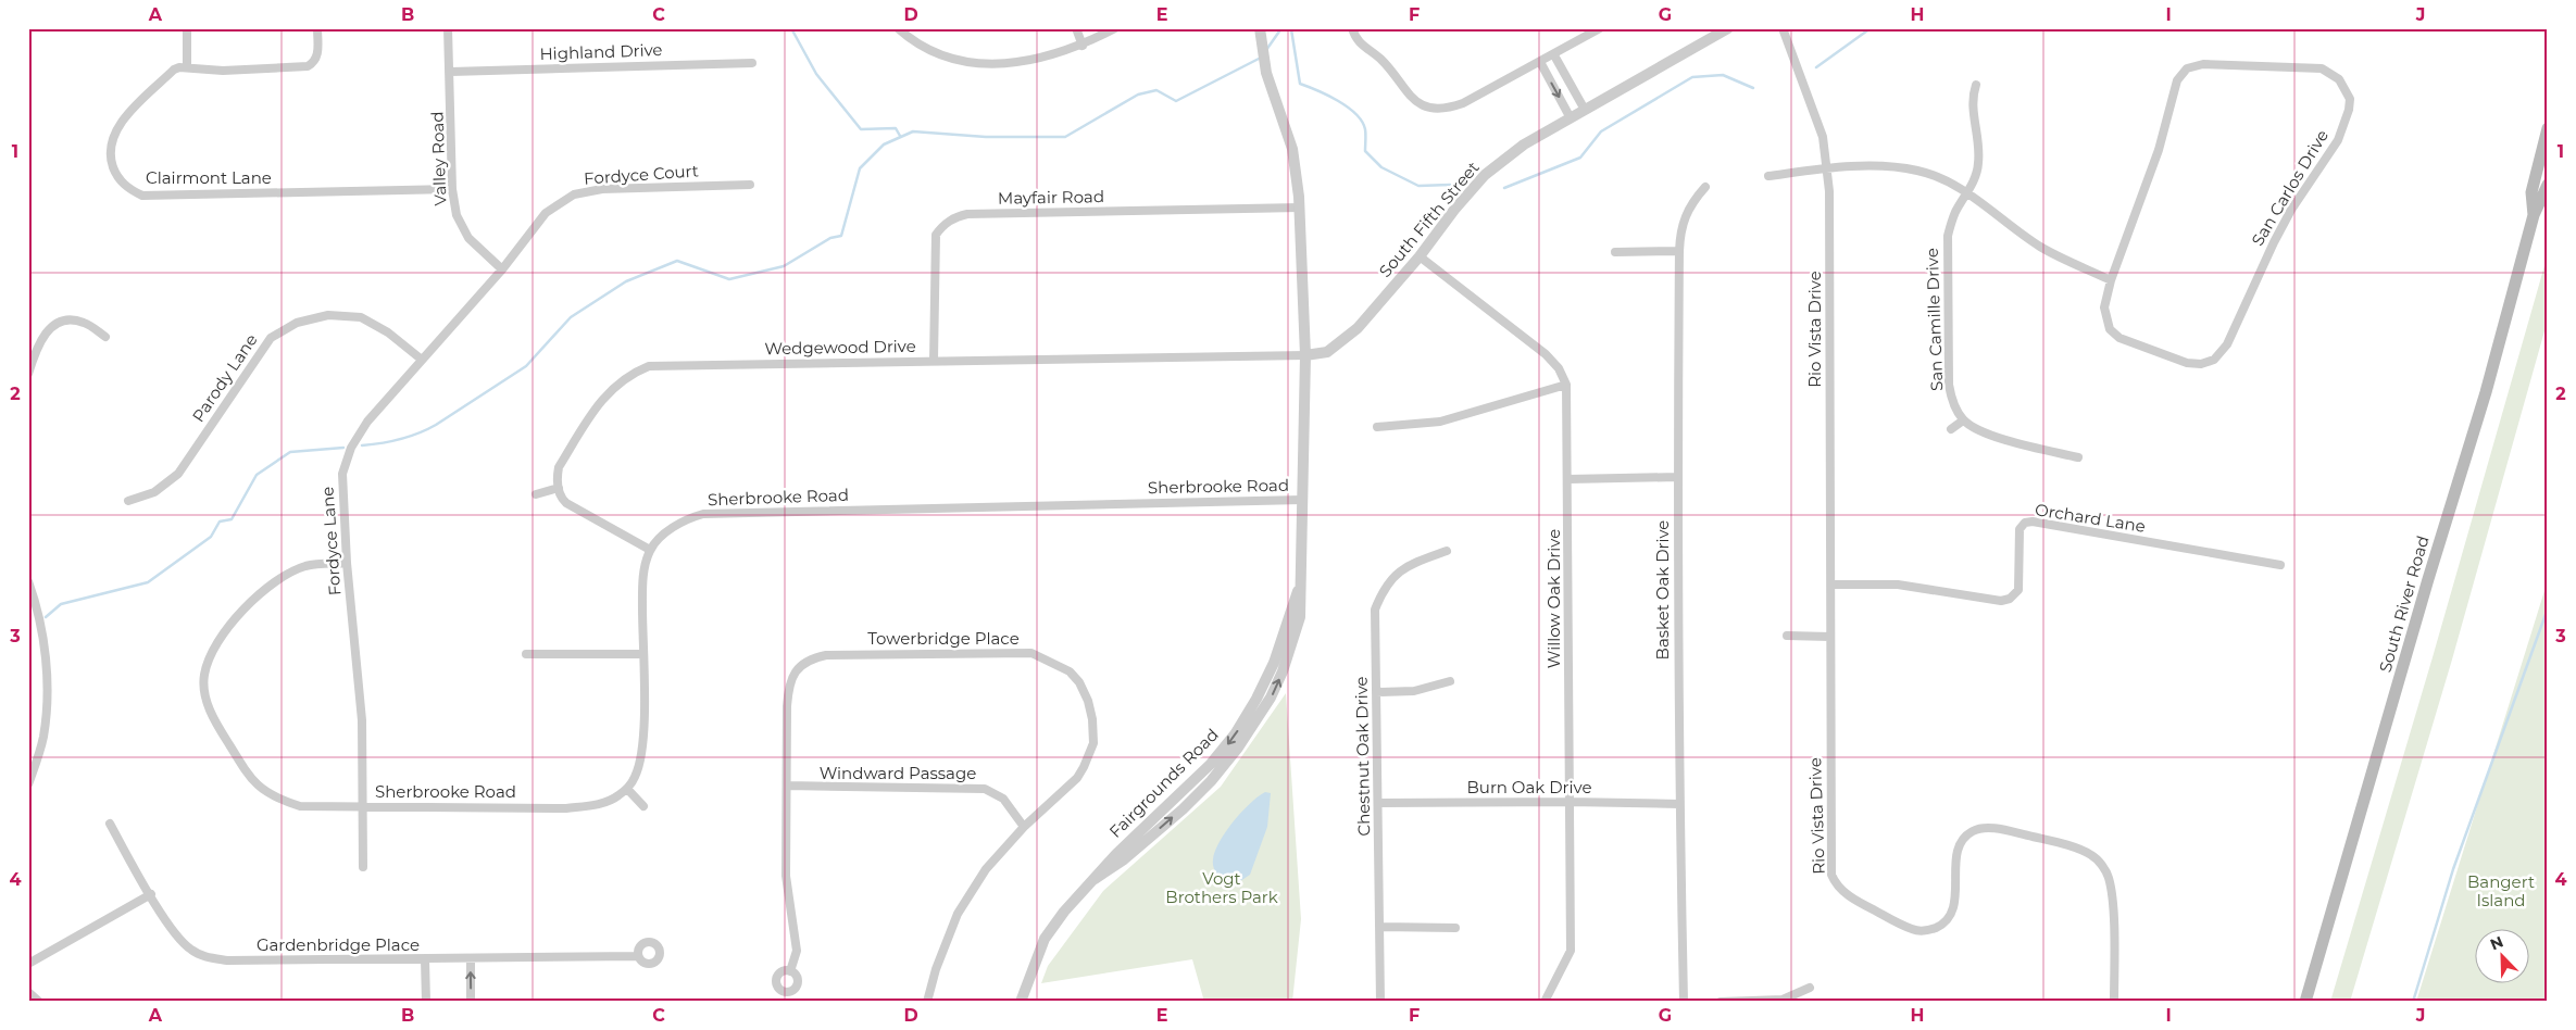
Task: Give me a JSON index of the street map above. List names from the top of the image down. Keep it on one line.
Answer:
{"streets":{"main road":["South River Road"],"street":["Highland Drive","Valley Road","Fordyce Court","Clairmont Lane","San Carlos Drive","Mayfair Road","South Fifth Street","San Camille Drive","Rio Vista Drive","Wedgewood Drive","Parody Lane","Sherbrooke Road","Orchard Lane","Fordyce Lane","Basket Oak Drive","Willow Oak Drive","Towerbridge Place","Chestnut Oak Drive","Windward Passage","Fairgrounds Road","Burn Oak Drive","Gardenbridge Place"]},"crossings":[["Highland Drive","Valley Road"],["Valley Road","Fordyce Court"],["Valley Road","Clairmont Lane"],["Valley Road","Fordyce Lane"],["Fordyce Court","Fordyce Lane"],["Mayfair Road","Wedgewood Drive"],["Mayfair Road","Fairgrounds Road"],["South Fifth Street","Wedgewood Drive"],["South Fifth Street","Willow Oak Drive"],["South Fifth Street","Fairgrounds Road"],["Rio Vista Drive","Orchard Lane"],["Wedgewood Drive","Fairgrounds Road"],["Parody Lane","Fordyce Lane"],["Sherbrooke Road","Fordyce Lane"],["Sherbrooke Road","Fairgrounds Road"],["Basket Oak Drive","Burn Oak Drive"],["Willow Oak Drive","Burn Oak Drive"],["Towerbridge Place","Windward Passage"],["Chestnut Oak Drive","Burn Oak Drive"]],"parks":["Vogt Brothers Park","Bangert Island"],"north":"top left","grid":{"columns":["A","B","C","D","E","F","G","H","I","J"],"rows":["1","2","3","4"]}}
